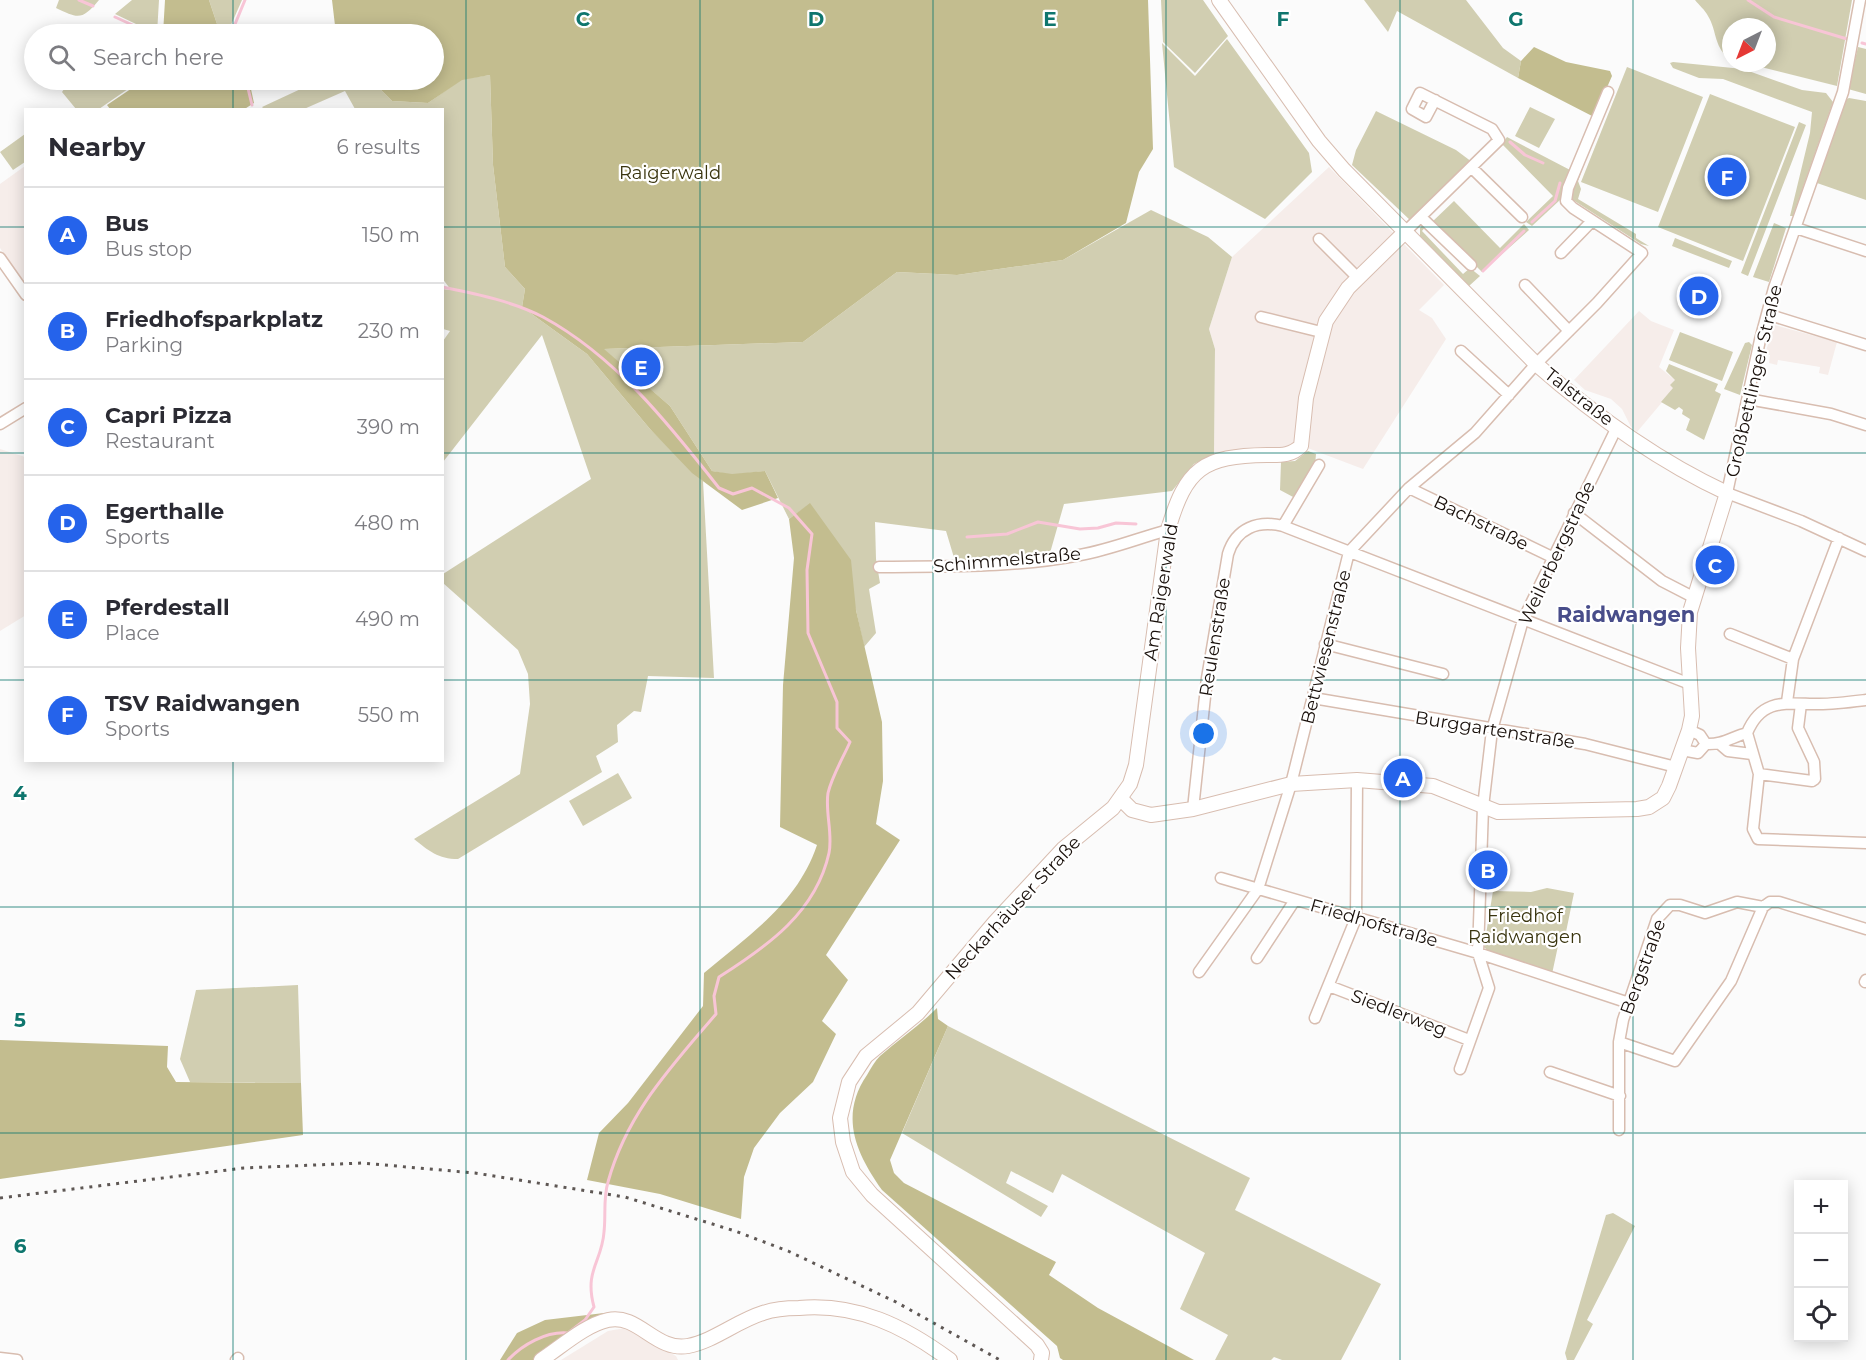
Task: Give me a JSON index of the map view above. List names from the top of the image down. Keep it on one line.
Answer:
{"streets":{"street":["Großbettlinger Straße","Talstraße","Bachstraße","Weilerbergstraße","Schimmelstraße","Am Raigerwald","Reulenstraße","Bettwiesenstraße","Burggartenstraße","Neckarhäuser Straße","Friedhofstraße","Bergstraße","Siedlerweg"]},"crossings":[["Großbettlinger Straße","Talstraße"],["Großbettlinger Straße","Burggartenstraße"],["Talstraße","Weilerbergstraße"],["Talstraße","Am Raigerwald"],["Talstraße","Bettwiesenstraße"],["Bachstraße","Weilerbergstraße"],["Bachstraße","Bettwiesenstraße"],["Weilerbergstraße","Burggartenstraße"],["Weilerbergstraße","Friedhofstraße"],["Weilerbergstraße","Siedlerweg"],["Schimmelstraße","Am Raigerwald"],["Am Raigerwald","Neckarhäuser Straße"],["Bettwiesenstraße","Burggartenstraße"],["Bettwiesenstraße","Friedhofstraße"],["Friedhofstraße","Bergstraße"]],"districts":["Raidwangen"],"parks":["Raigerwald","Friedhof Raidwangen"],"north":"bottom left","page":{"search":"Search here","heading":["Nearby","6 results"],"pins":["F","D","E","C","A","B"],"list":[{"mark":"A","name":"Bus","note":"Bus stop","value":"150 m"},{"mark":"B","name":"Friedhofsparkplatz","note":"Parking","value":"230 m"},{"mark":"C","name":"Capri Pizza","note":"Restaurant","value":"390 m"},{"mark":"D","name":"Egerthalle","note":"Sports","value":"480 m"},{"mark":"E","name":"Pferdestall","note":"Place","value":"490 m"},{"mark":"F","name":"TSV Raidwangen","note":"Sports","value":"550 m"}],"map_buttons":["+","−"]},"grid":{"columns":["C","D","E","F","G"],"rows":["4","5","6"]}}
